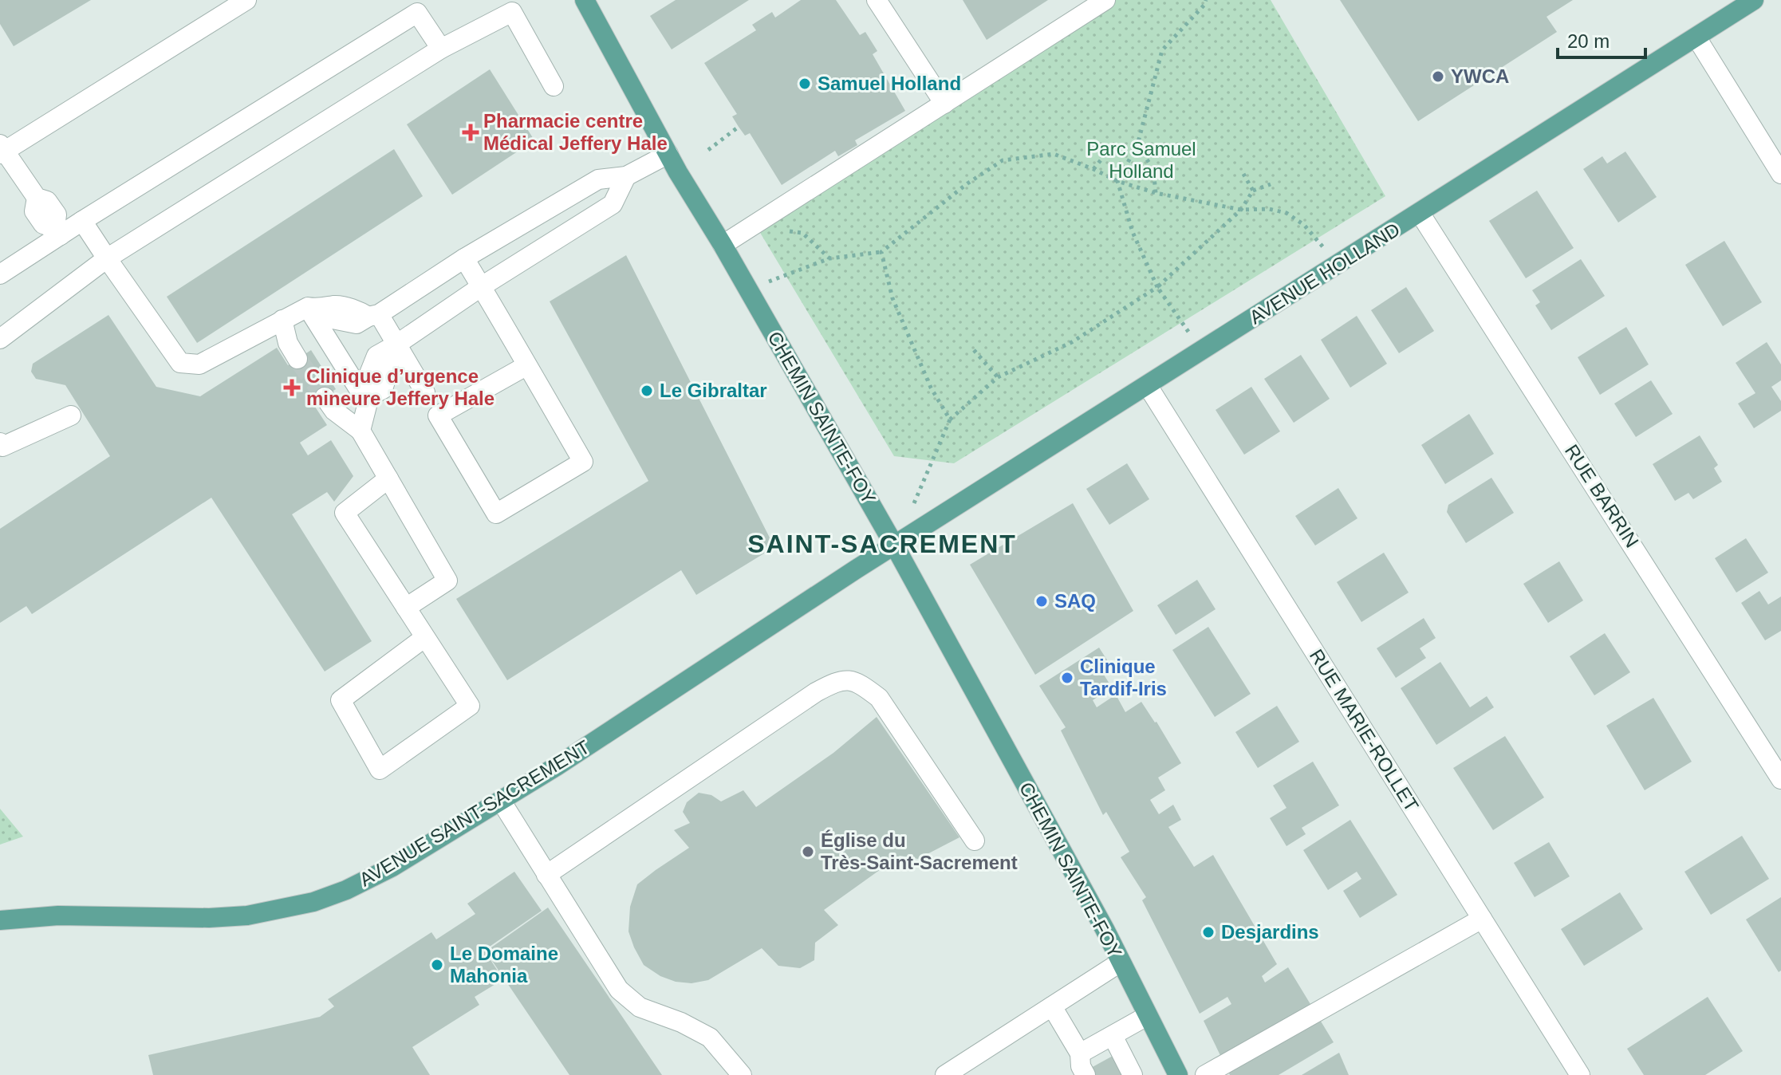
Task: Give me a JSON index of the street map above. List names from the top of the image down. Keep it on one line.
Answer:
{"streets":{"main road":["AVENUE HOLLAND","CHEMIN SAINTE-FOY","AVENUE SAINT-SACREMENT"],"street":["RUE BARRIN","RUE MARIE-ROLLET"]},"crossings":[["AVENUE HOLLAND","CHEMIN SAINTE-FOY"],["AVENUE HOLLAND","RUE BARRIN"],["AVENUE HOLLAND","RUE MARIE-ROLLET"],["AVENUE HOLLAND","AVENUE SAINT-SACREMENT"],["CHEMIN SAINTE-FOY","AVENUE SAINT-SACREMENT"]],"districts":["SAINT-SACREMENT"],"parks":["Parc Samuel Holland"],"places":{"other":["YWCA","Samuel Holland","Le Gibraltar","SAQ","Clinique Tardif-Iris","Église du Très-Saint-Sacrement","Desjardins","Le Domaine Mahonia"],"health":["Pharmacie centre Médical Jeffery Hale","Clinique d’urgence mineure Jeffery Hale"]},"scale_bar":"20 m"}
